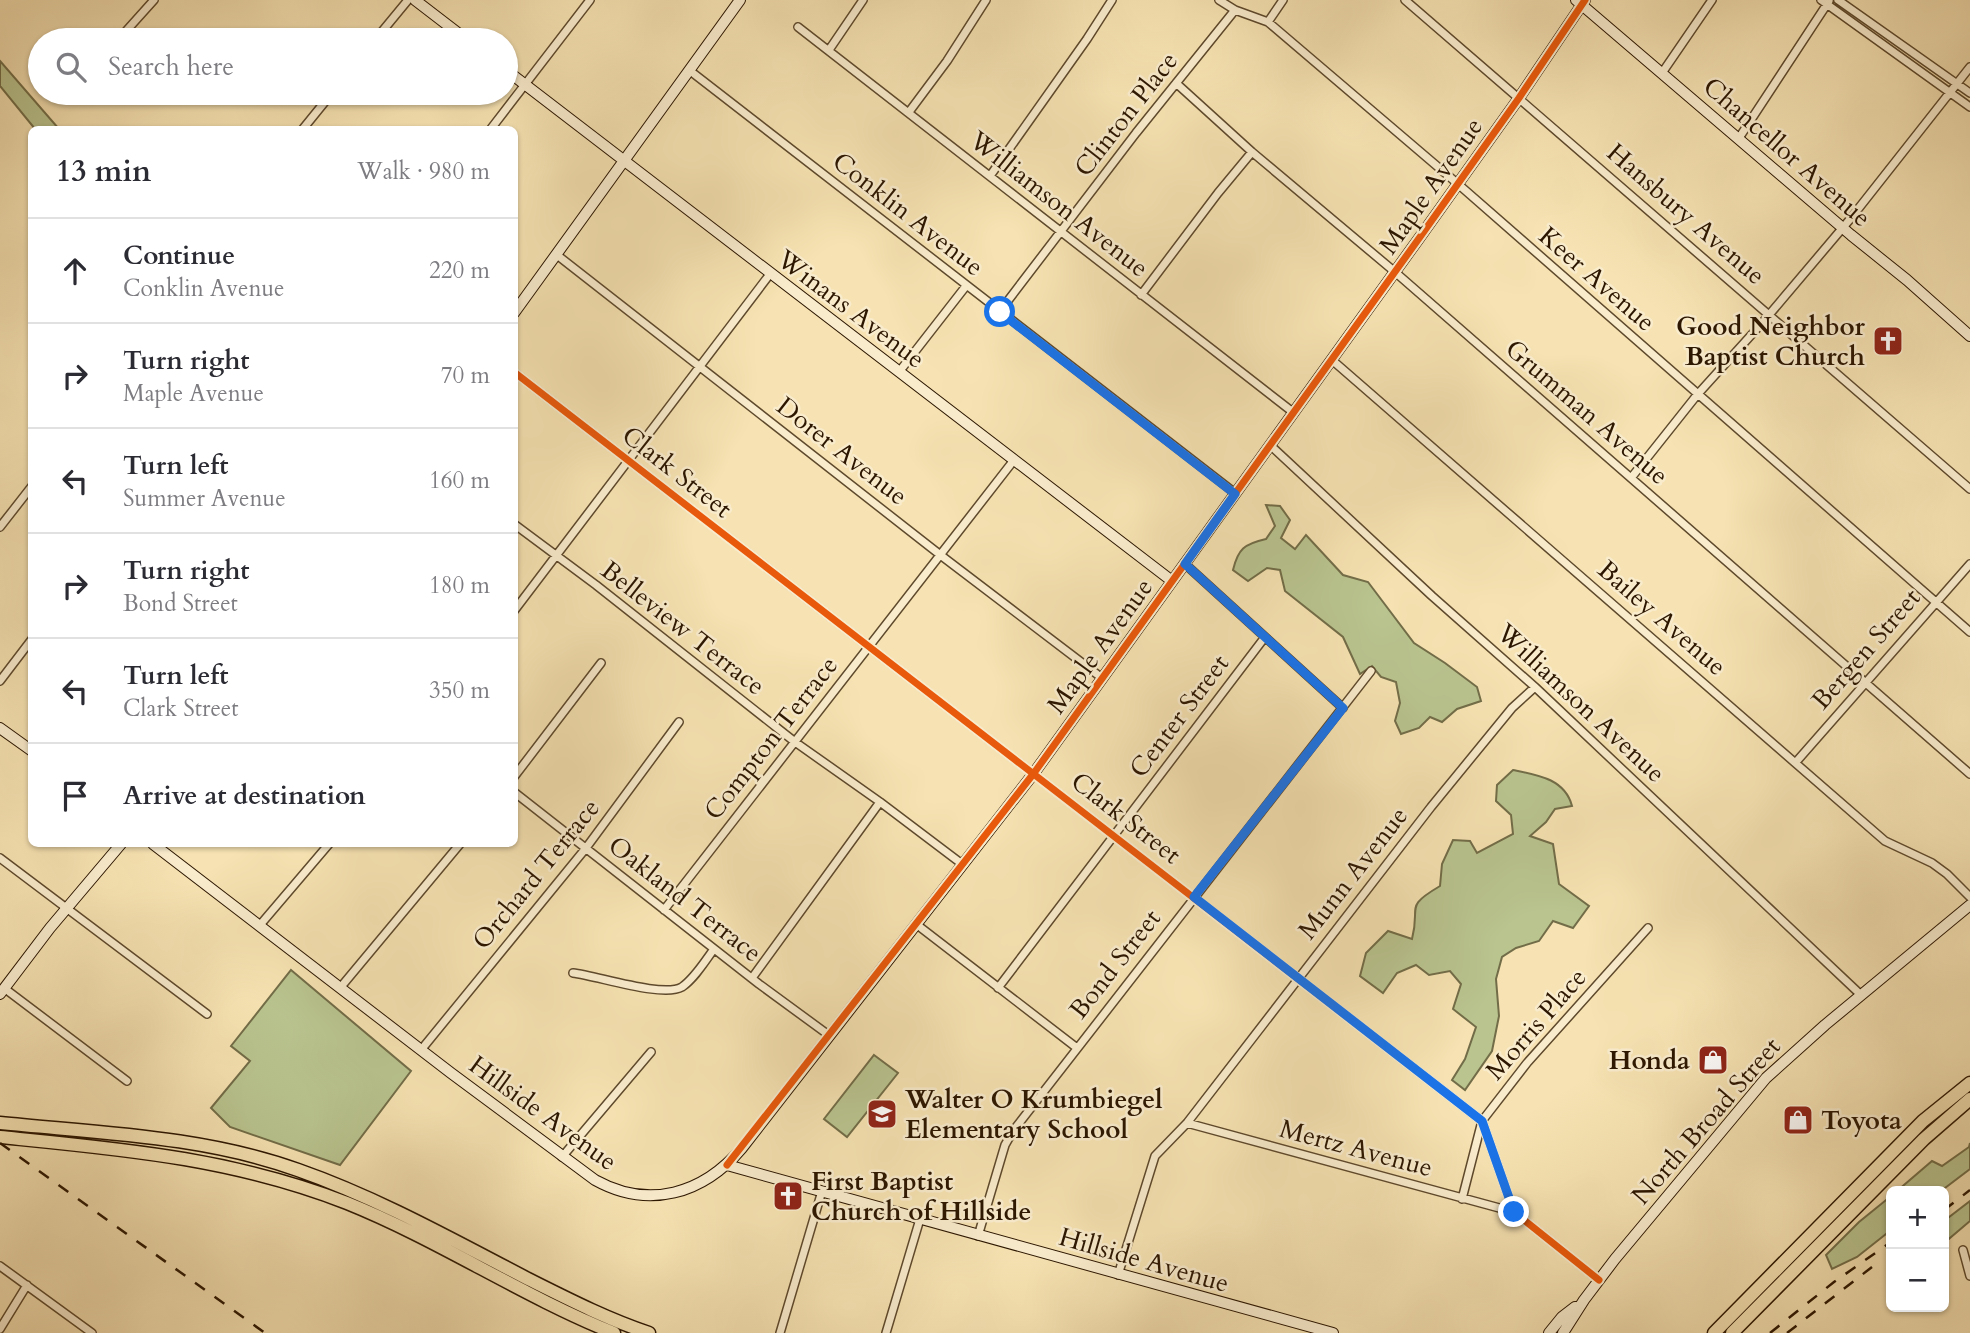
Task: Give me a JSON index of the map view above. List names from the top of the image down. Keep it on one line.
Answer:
{"streets":{"street":["Clinton Place","Chancellor Avenue","Maple Avenue","Williamson Avenue","Conklin Avenue","Hansbury Avenue","Keer Avenue","Winans Avenue","Grumman Avenue","Dorer Avenue","Clark Street","Bailey Avenue","Belleview Terrace","Bergen Street","Center Street","Compton Terrace","Munn Avenue","Orchard Terrace","Oakland Terrace","Bond Street","Morris Place","Hillside Avenue","North Broad Street","Mertz Avenue"]},"crossings":[["Clinton Place","Williamson Avenue"],["Clinton Place","Conklin Avenue"],["Clinton Place","Keer Avenue"],["Clinton Place","Grumman Avenue"],["Chancellor Avenue","Maple Avenue"],["Maple Avenue","Williamson Avenue"],["Maple Avenue","Conklin Avenue"],["Maple Avenue","Hansbury Avenue"],["Maple Avenue","Keer Avenue"],["Maple Avenue","Winans Avenue"],["Maple Avenue","Grumman Avenue"],["Maple Avenue","Dorer Avenue"],["Maple Avenue","Clark Street"],["Maple Avenue","Bailey Avenue"],["Maple Avenue","Belleview Terrace"],["Maple Avenue","Oakland Terrace"],["Maple Avenue","Hillside Avenue"],["Williamson Avenue","Munn Avenue"],["Williamson Avenue","North Broad Street"],["Keer Avenue","Bergen Street"],["Winans Avenue","Compton Terrace"],["Grumman Avenue","Bergen Street"],["Dorer Avenue","Compton Terrace"],["Clark Street","Center Street"],["Clark Street","Compton Terrace"],["Clark Street","Munn Avenue"],["Clark Street","Bond Street"],["Clark Street","Morris Place"],["Bailey Avenue","Bergen Street"],["Belleview Terrace","Compton Terrace"],["Compton Terrace","Oakland Terrace"],["Munn Avenue","Hillside Avenue"],["Munn Avenue","Mertz Avenue"],["Orchard Terrace","Oakland Terrace"],["Orchard Terrace","Hillside Avenue"],["Bond Street","Hillside Avenue"],["Morris Place","Mertz Avenue"]],"places":{"church":["Good Neighbor Baptist Church","First Baptist Church of Hillside"],"shop":["Honda","Toyota"],"school or university":["Walter O Krumbiegel Elementary School"]},"page":{"search":"Search here","heading":["13 min","Walk · 980 m"],"list":[["Continue","Conklin Avenue","220 m"],["Turn right","Maple Avenue","70 m"],["Turn left","Summer Avenue","160 m"],["Turn right","Bond Street","180 m"],["Turn left","Clark Street","350 m"],"Arrive at destination"],"map_buttons":["+","−"]}}
